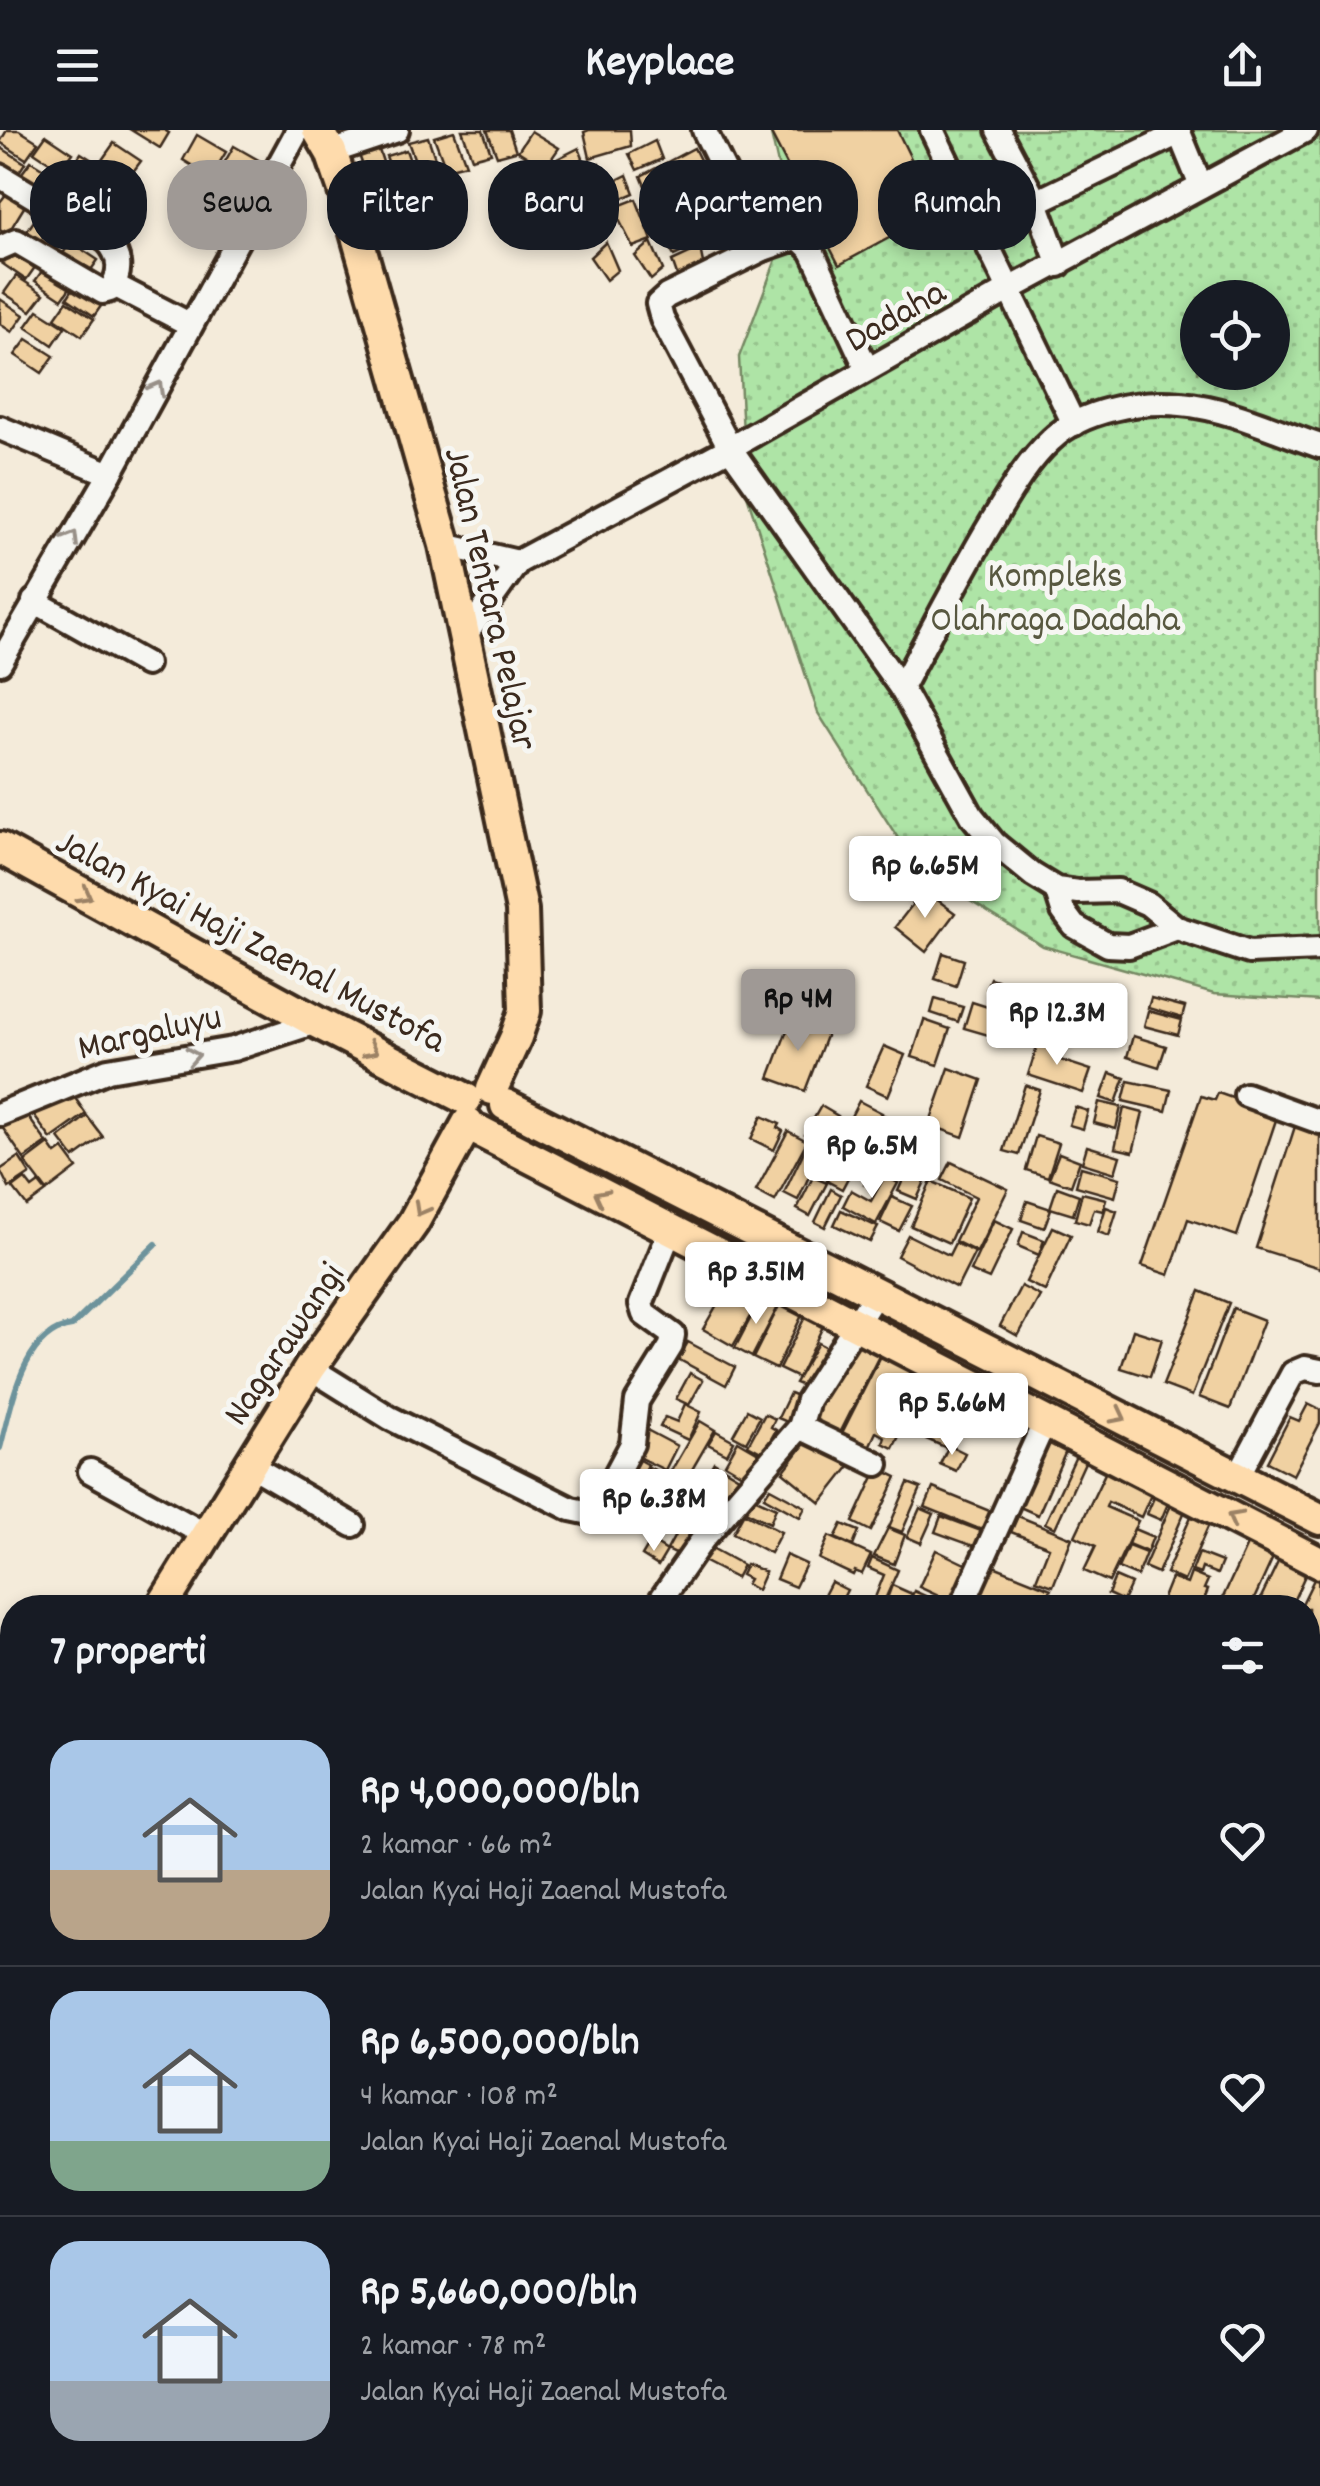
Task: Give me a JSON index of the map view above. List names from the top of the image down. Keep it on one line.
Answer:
{"streets":{"main road":["Jalan Tentara Pelajar","Jalan Kyai Haji Zaenal Mustofa","Nagarawangi"],"street":["Dadaha","Margaluyu"]},"crossings":[["Dadaha","Jalan Tentara Pelajar"],["Jalan Tentara Pelajar","Jalan Kyai Haji Zaenal Mustofa"],["Jalan Tentara Pelajar","Nagarawangi"],["Jalan Kyai Haji Zaenal Mustofa","Margaluyu"],["Jalan Kyai Haji Zaenal Mustofa","Nagarawangi"]],"one_way":["Margaluyu","Nagarawangi"],"parks":["Kompleks Olahraga Dadaha"],"page":{"header":"Keyplace","chip":["Beli","Sewa","Filter","Baru","Apartemen","Rumah"],"price":["Rp 6.65M","Rp 4M","Rp 12.3M","Rp 6.5M","Rp 3.51M","Rp 5.66M","Rp 6.38M"],"heading":"7 properti","list":[{"name":"Rp 4,000,000/bln","note":"2 kamar · 66 m² · Jalan Kyai Haji Zaenal Mustofa"},{"name":"Rp 6,500,000/bln","note":"4 kamar · 108 m² · Jalan Kyai Haji Zaenal Mustofa"},{"name":"Rp 5,660,000/bln","note":"2 kamar · 78 m² · Jalan Kyai Haji Zaenal Mustofa"}]}}
